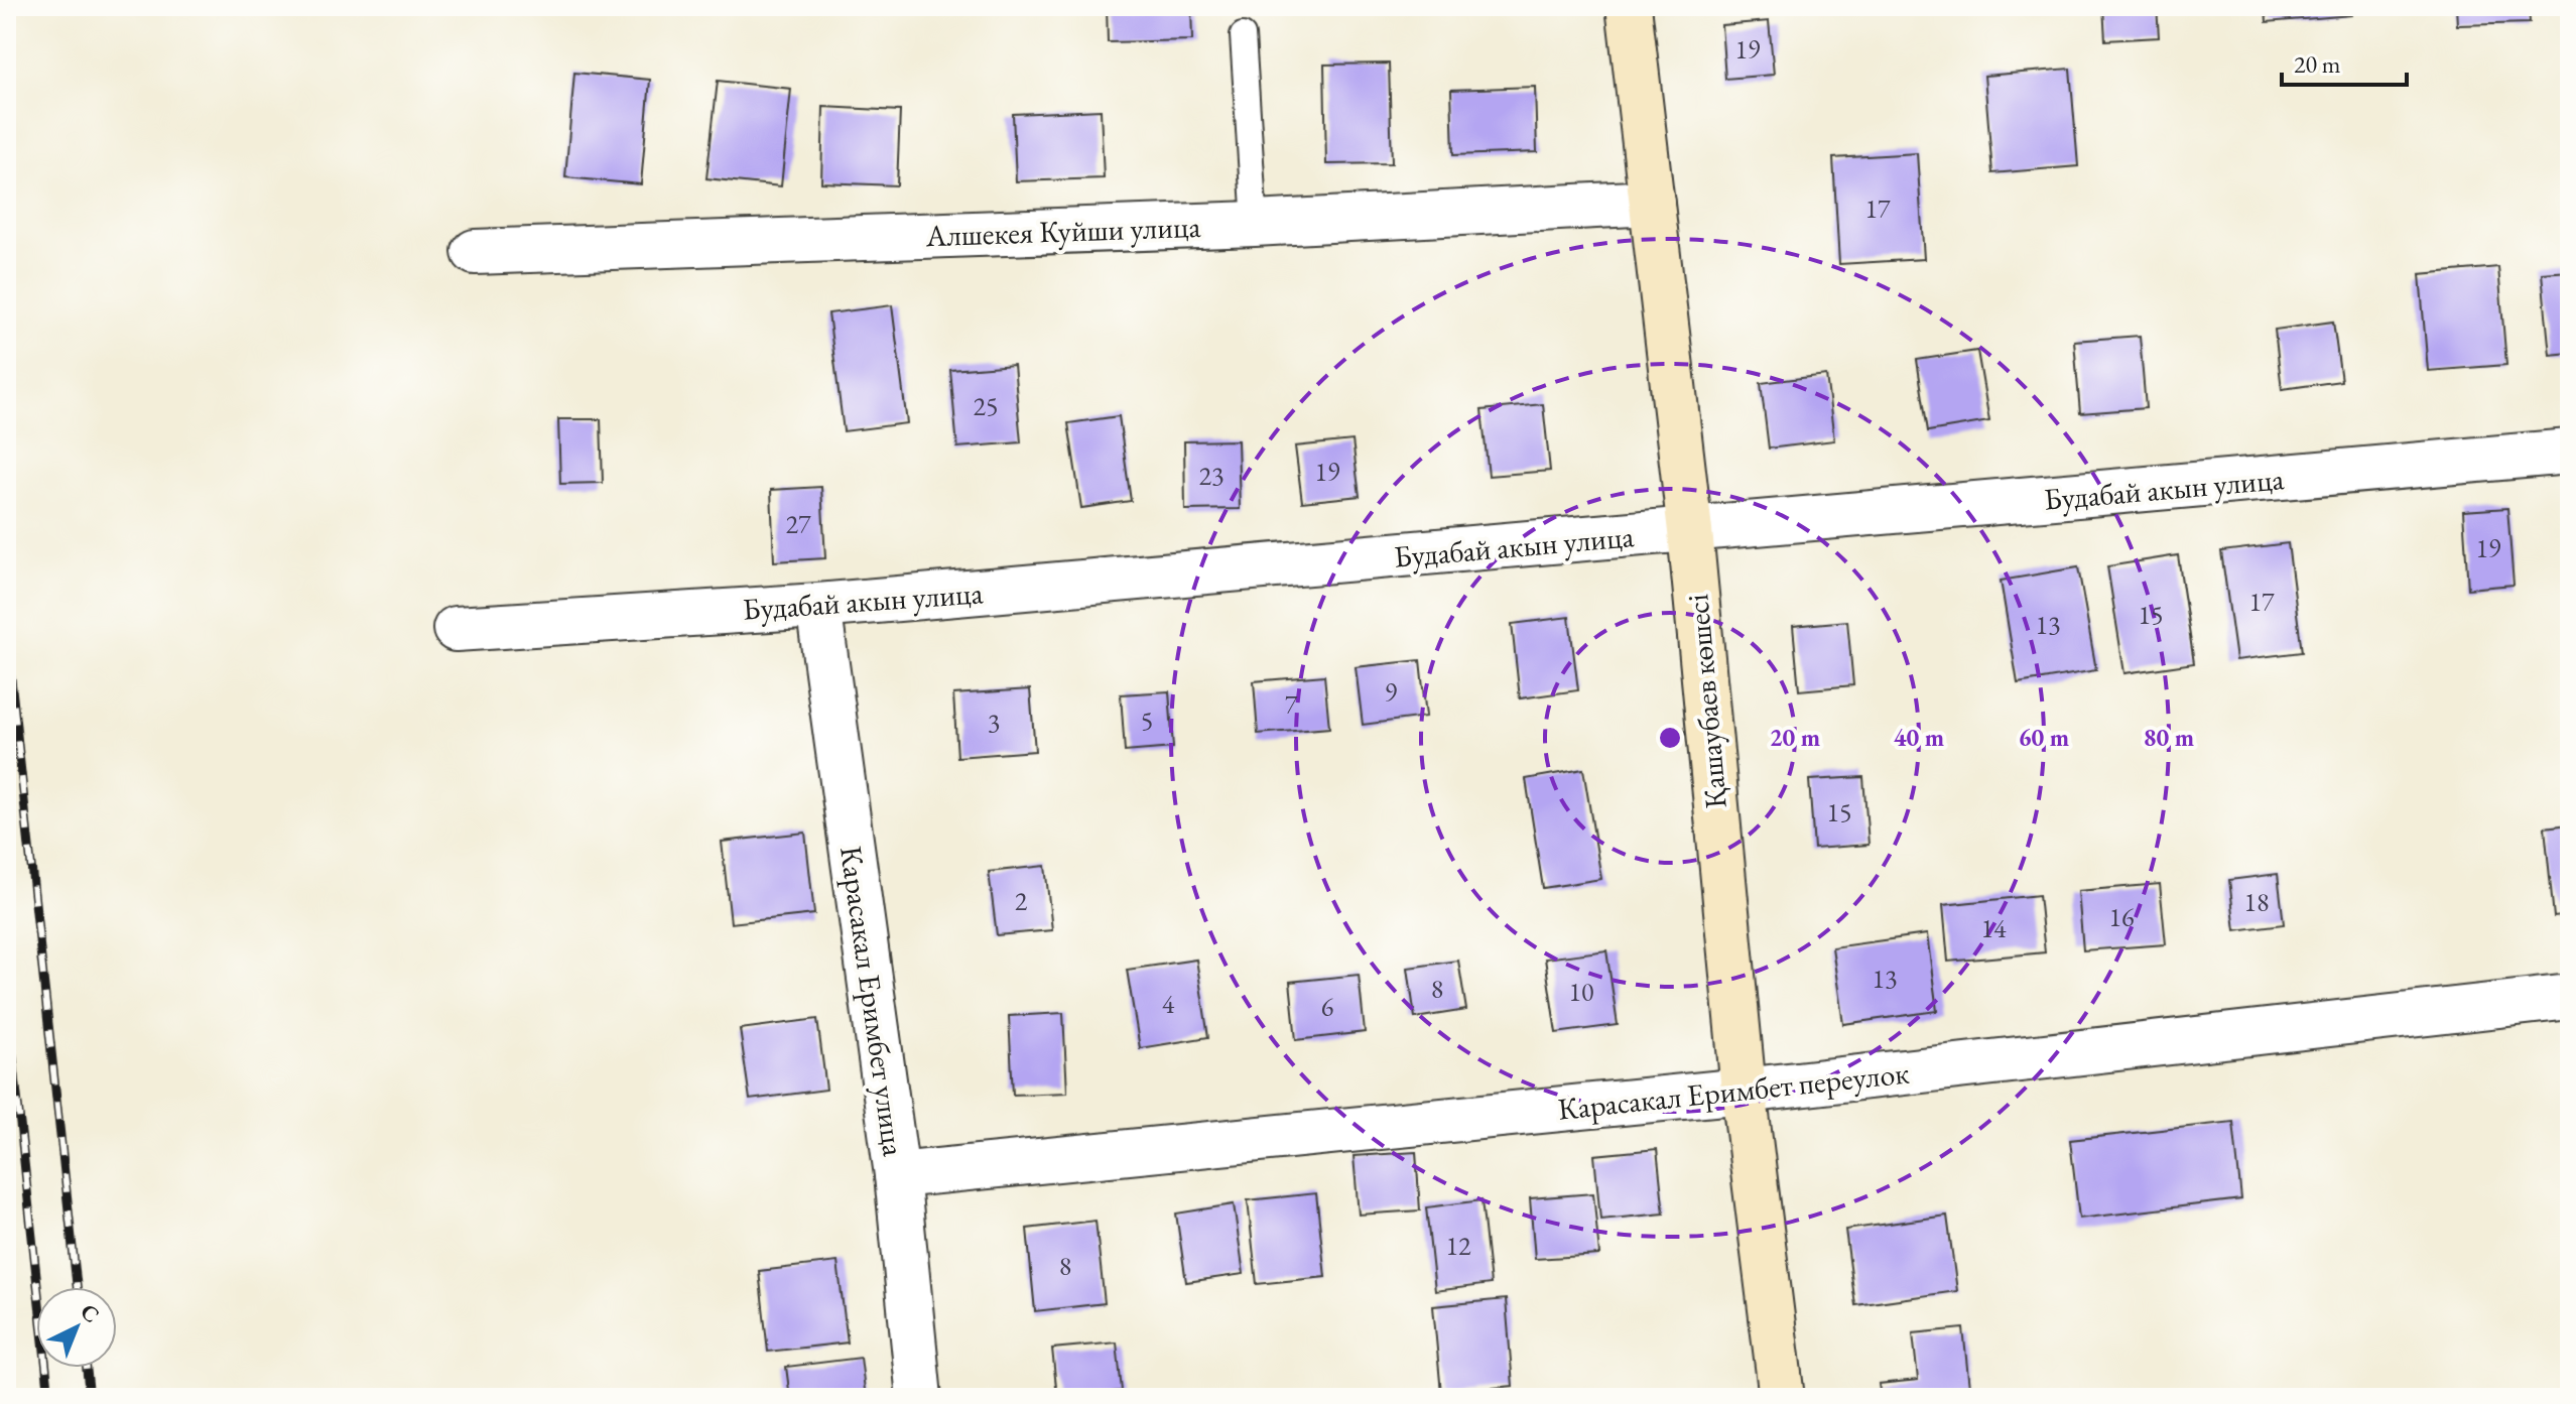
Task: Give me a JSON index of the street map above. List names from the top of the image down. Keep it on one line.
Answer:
{"streets":{"street":["Алшекея Куйши улица","Будабай акын улица","Қашаубаев көшесі","Карасакал Еримбет улица","Карасакал Еримбет переулок"]},"crossings":[["Алшекея Куйши улица","Қашаубаев көшесі"],["Будабай акын улица","Қашаубаев көшесі"],["Будабай акын улица","Карасакал Еримбет улица"],["Қашаубаев көшесі","Карасакал Еримбет переулок"],["Карасакал Еримбет улица","Карасакал Еримбет переулок"]],"house_numbers":["19","17","25","19","23","27","19","17","15","13","9","7","5","3","15","2","18","16","14","13","8","10","4","6","12","8"],"scale_bar":"20 m","north":"top right","rings":["20 m","40 m","60 m","80 m"]}
